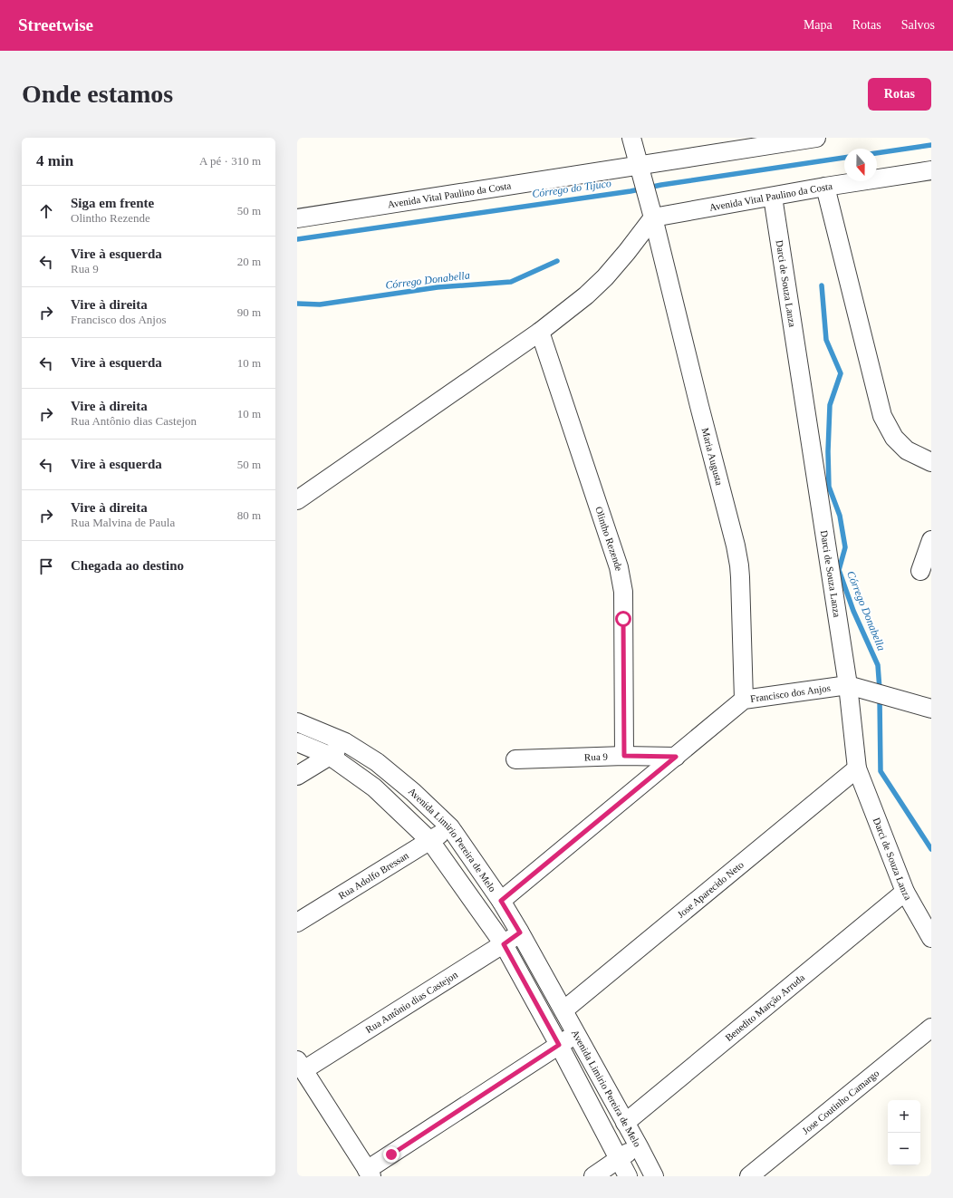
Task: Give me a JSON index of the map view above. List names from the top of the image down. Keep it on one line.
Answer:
{"streets":{"street":["Avenida Vital Paulino da Costa","Darci de Souza Lanza","Maria Augusta","Olintho Rezende","Francisco dos Anjos","Rua 9","Avenida Limirio Pereira de Melo","Rua Adolfo Bressan","Jose Aparecido Neto","Rua Antônio dias Castejon","Benedito Marção Arruda","Jose Coutinho Camargo"]},"crossings":[["Avenida Vital Paulino da Costa","Darci de Souza Lanza"],["Avenida Vital Paulino da Costa","Maria Augusta"],["Darci de Souza Lanza","Francisco dos Anjos"],["Darci de Souza Lanza","Jose Aparecido Neto"],["Darci de Souza Lanza","Benedito Marção Arruda"],["Maria Augusta","Francisco dos Anjos"],["Olintho Rezende","Rua 9"],["Francisco dos Anjos","Rua 9"],["Francisco dos Anjos","Avenida Limirio Pereira de Melo"],["Avenida Limirio Pereira de Melo","Rua Adolfo Bressan"],["Avenida Limirio Pereira de Melo","Jose Aparecido Neto"],["Avenida Limirio Pereira de Melo","Rua Antônio dias Castejon"],["Avenida Limirio Pereira de Melo","Benedito Marção Arruda"]],"water":["Córrego do Tijuco","Córrego Donabella"],"north":"bottom","page":{"header":"Streetwise","nav":["Mapa","Rotas","Salvos"],"buttons":"Rotas","title":"Onde estamos","heading":["4 min","A pé · 310 m"],"list":[["Siga em frente","Olintho Rezende","50 m"],["Vire à esquerda","Rua 9","20 m"],["Vire à direita","Francisco dos Anjos","90 m"],["Vire à esquerda","10 m"],["Vire à direita","Rua Antônio dias Castejon","10 m"],["Vire à esquerda","50 m"],["Vire à direita","Rua Malvina de Paula","80 m"],"Chegada ao destino"],"map_buttons":["+","−"]}}
